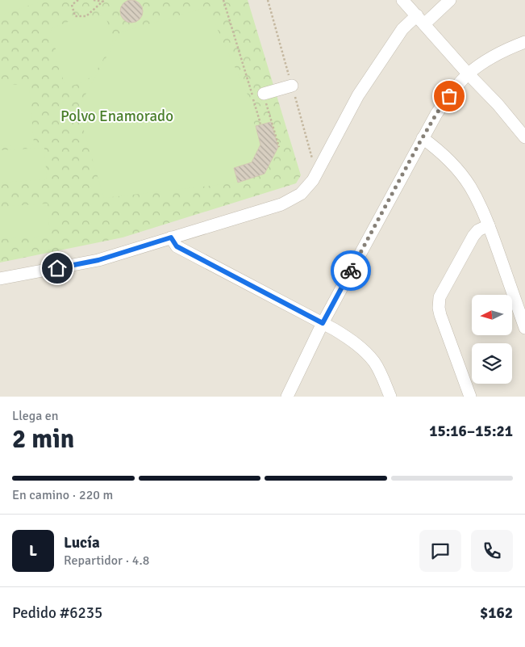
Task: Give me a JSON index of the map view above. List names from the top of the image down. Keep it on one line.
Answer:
{"parks":["Polvo Enamorado"],"north":"left","page":{"heading":["2 min","Llega en","15:16–15:21"],"panel":["Lucía","Repartidor · 4.8","Pedido #6235","$162"],"bar":"En camino · 220 m","round":"L"}}
